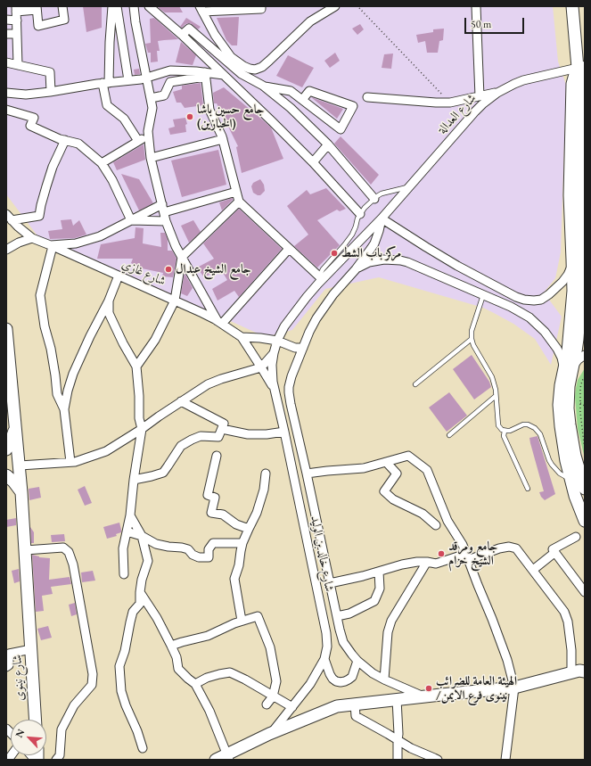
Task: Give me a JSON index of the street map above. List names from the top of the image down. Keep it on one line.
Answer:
{"streets":{"main road":["شارع نينوى"],"street":["شارع العدالة","شارع غازي","شارع خالد بن الوليد"]},"crossings":[["شارع العدالة","شارع خالد بن الوليد"],["شارع غازي","شارع خالد بن الوليد"]],"places":["جامع حسين باشا (الخبازين)","مركز باب الشط","جامع الشيخ عبدال","جامع ومرقد الشيخ خزام","الهيئة العامة للضرائب /نينوى فرع الايمن"],"scale_bar":"50 m","north":"top left"}
